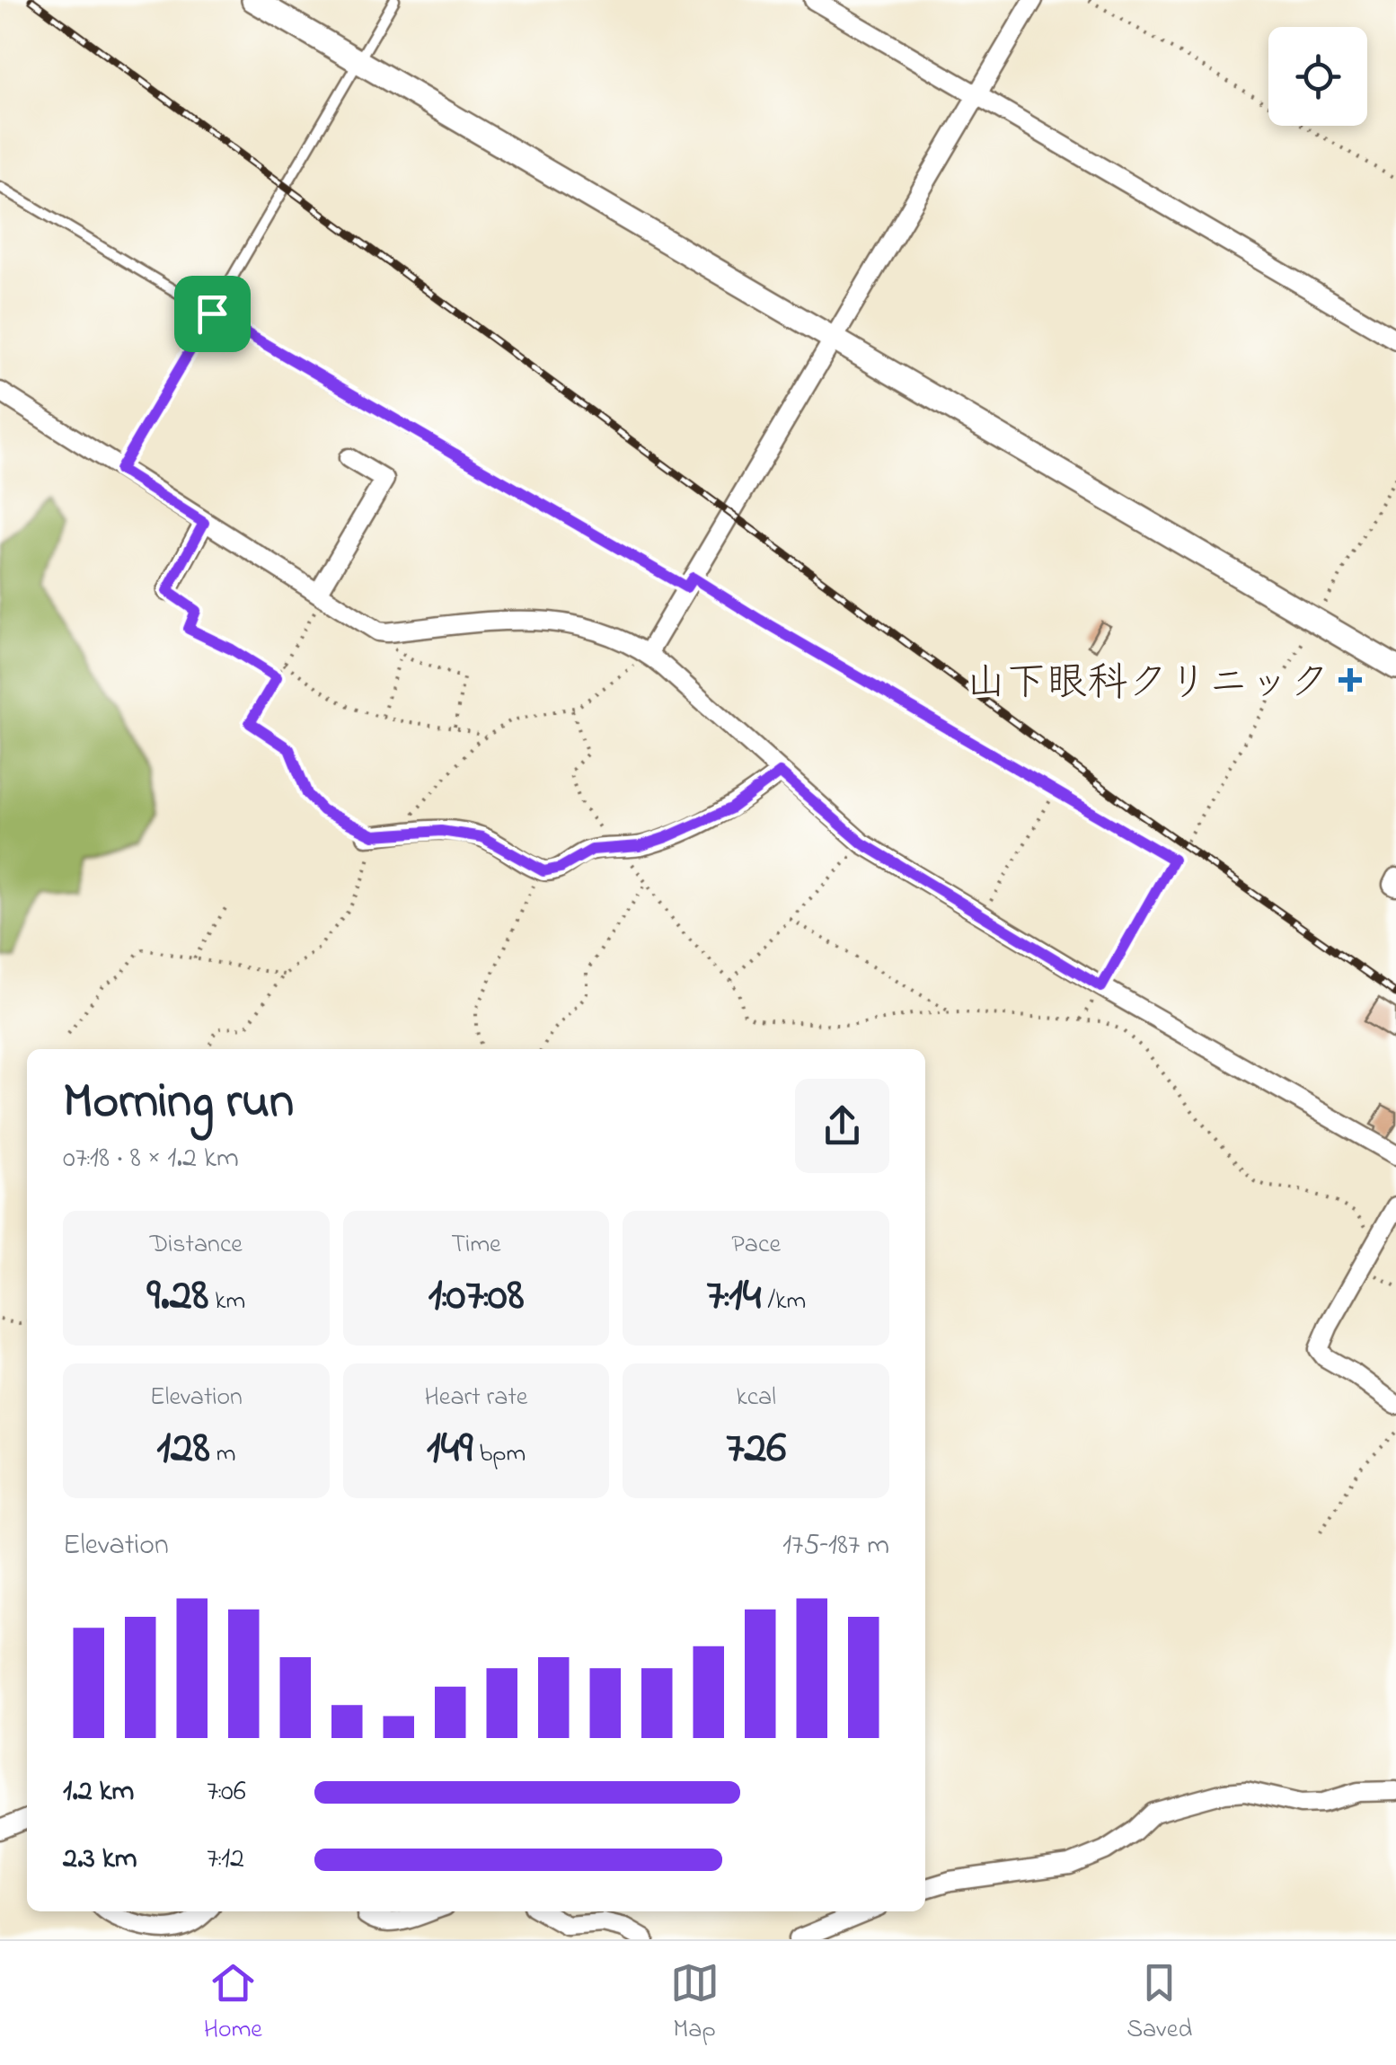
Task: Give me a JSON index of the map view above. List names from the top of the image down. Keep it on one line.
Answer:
{"places":{"health":["山下眼科クリニック"]},"page":{"heading":["Morning run","07:18 · 8 × 1.2 km"],"stats":[["Distance","9.28 km"],["Time","1:07:08"],["Pace","7:14 /km"],["Elevation","128 m"],["Heart rate","149 bpm"],["kcal","726"]],"chart":["Elevation","175–187 m"],"list":[{"name":"1.2 km","note":"7:06"},{"name":"2.3 km","note":"7:12"}],"tabs":["Home","Map","Saved"]}}
